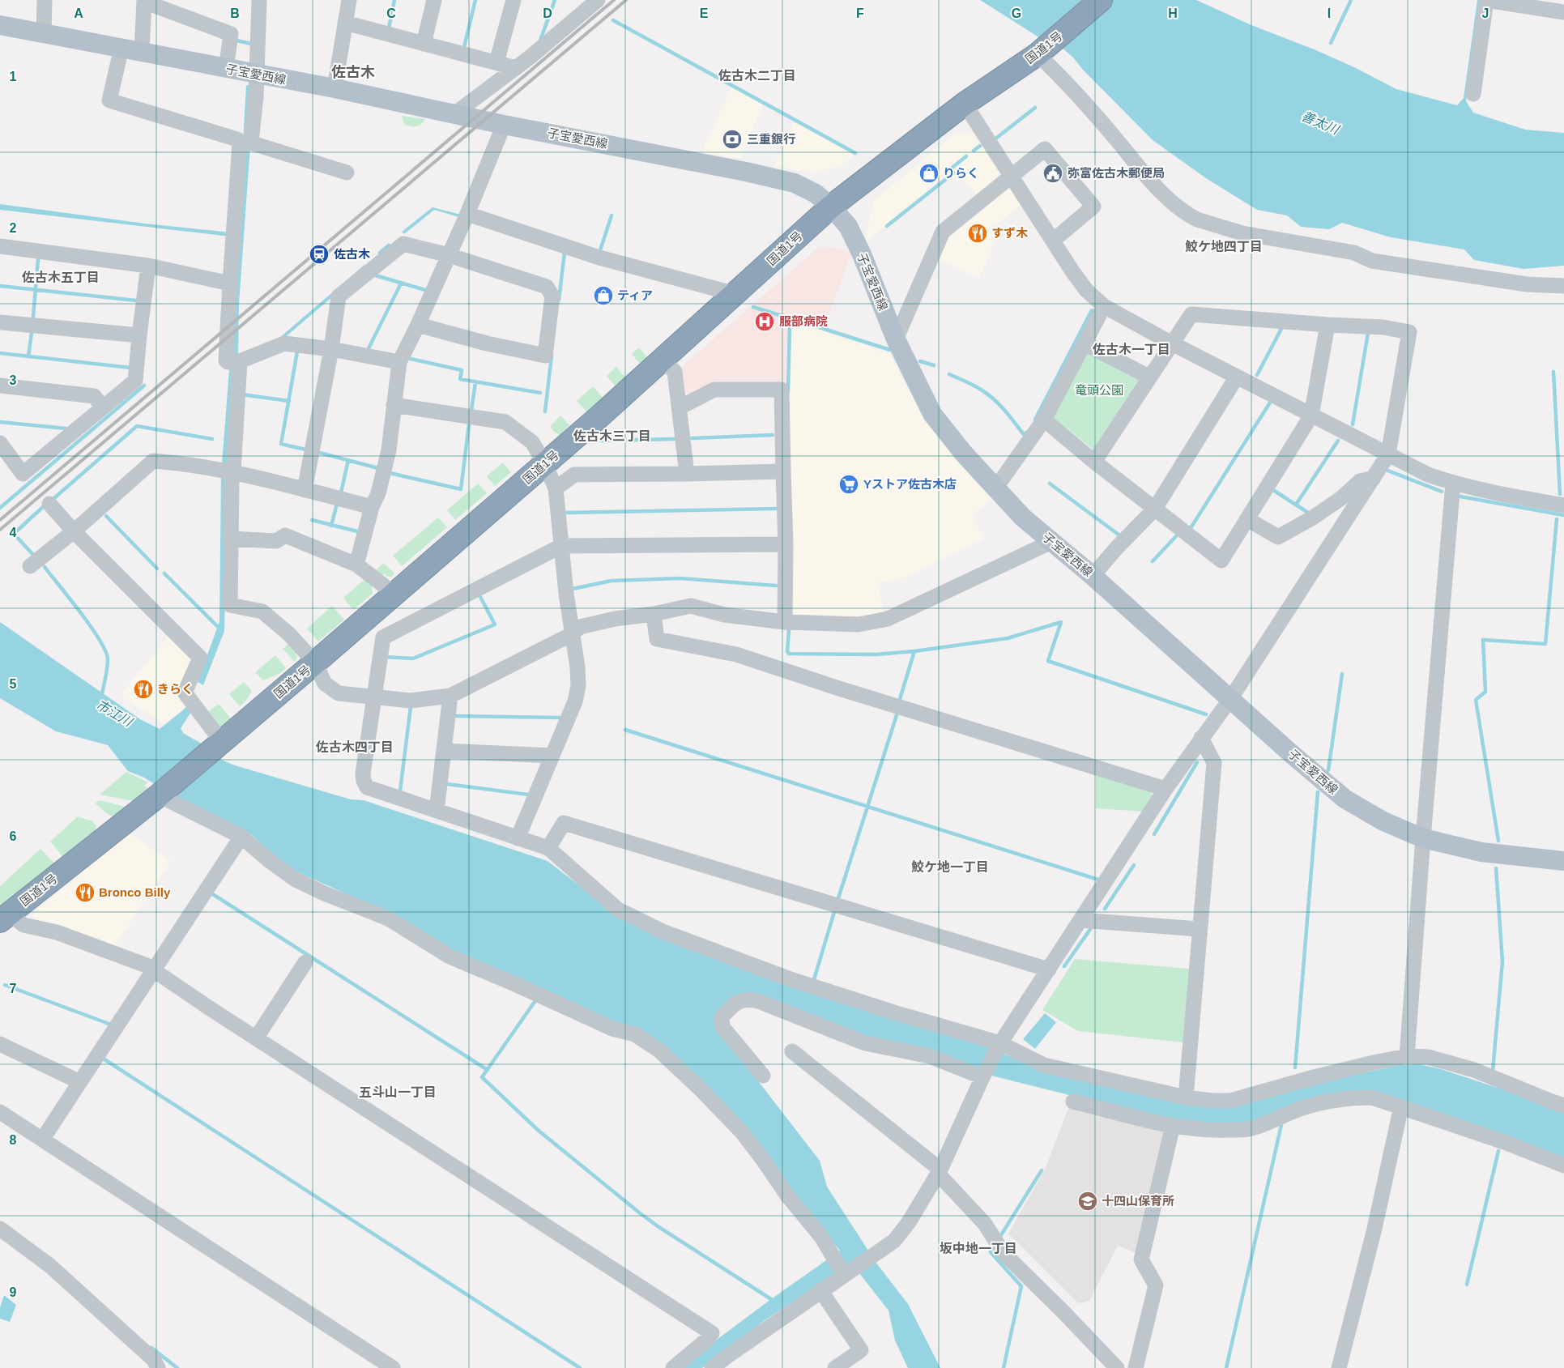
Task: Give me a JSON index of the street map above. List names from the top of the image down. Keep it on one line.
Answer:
{"streets":{"highway":["国道1号"],"main road":["子宝愛西線"]},"crossings":[["国道1号","子宝愛西線"]],"districts":["佐古木","佐古木二丁目","鮫ケ地四丁目","佐古木五丁目","佐古木一丁目","佐古木三丁目","佐古木四丁目","鮫ケ地一丁目","五斗山一丁目","坂中地一丁目"],"water":["善太川","市江川"],"parks":["竜頭公園"],"places":{"bank":["三重銀行"],"shop":["りらく","ティア"],"public building":["弥富佐古木郵便局"],"restaurant":["すず木","きらく","Bronco Billy"],"station":["佐古木"],"hospital":["服部病院"],"supermarket":["Yストア佐古木店"],"school or university":["十四山保育所"]},"grid":{"columns":["A","B","C","D","E","F","G","H","I","J"],"rows":["1","2","3","4","5","6","7","8","9"]}}
